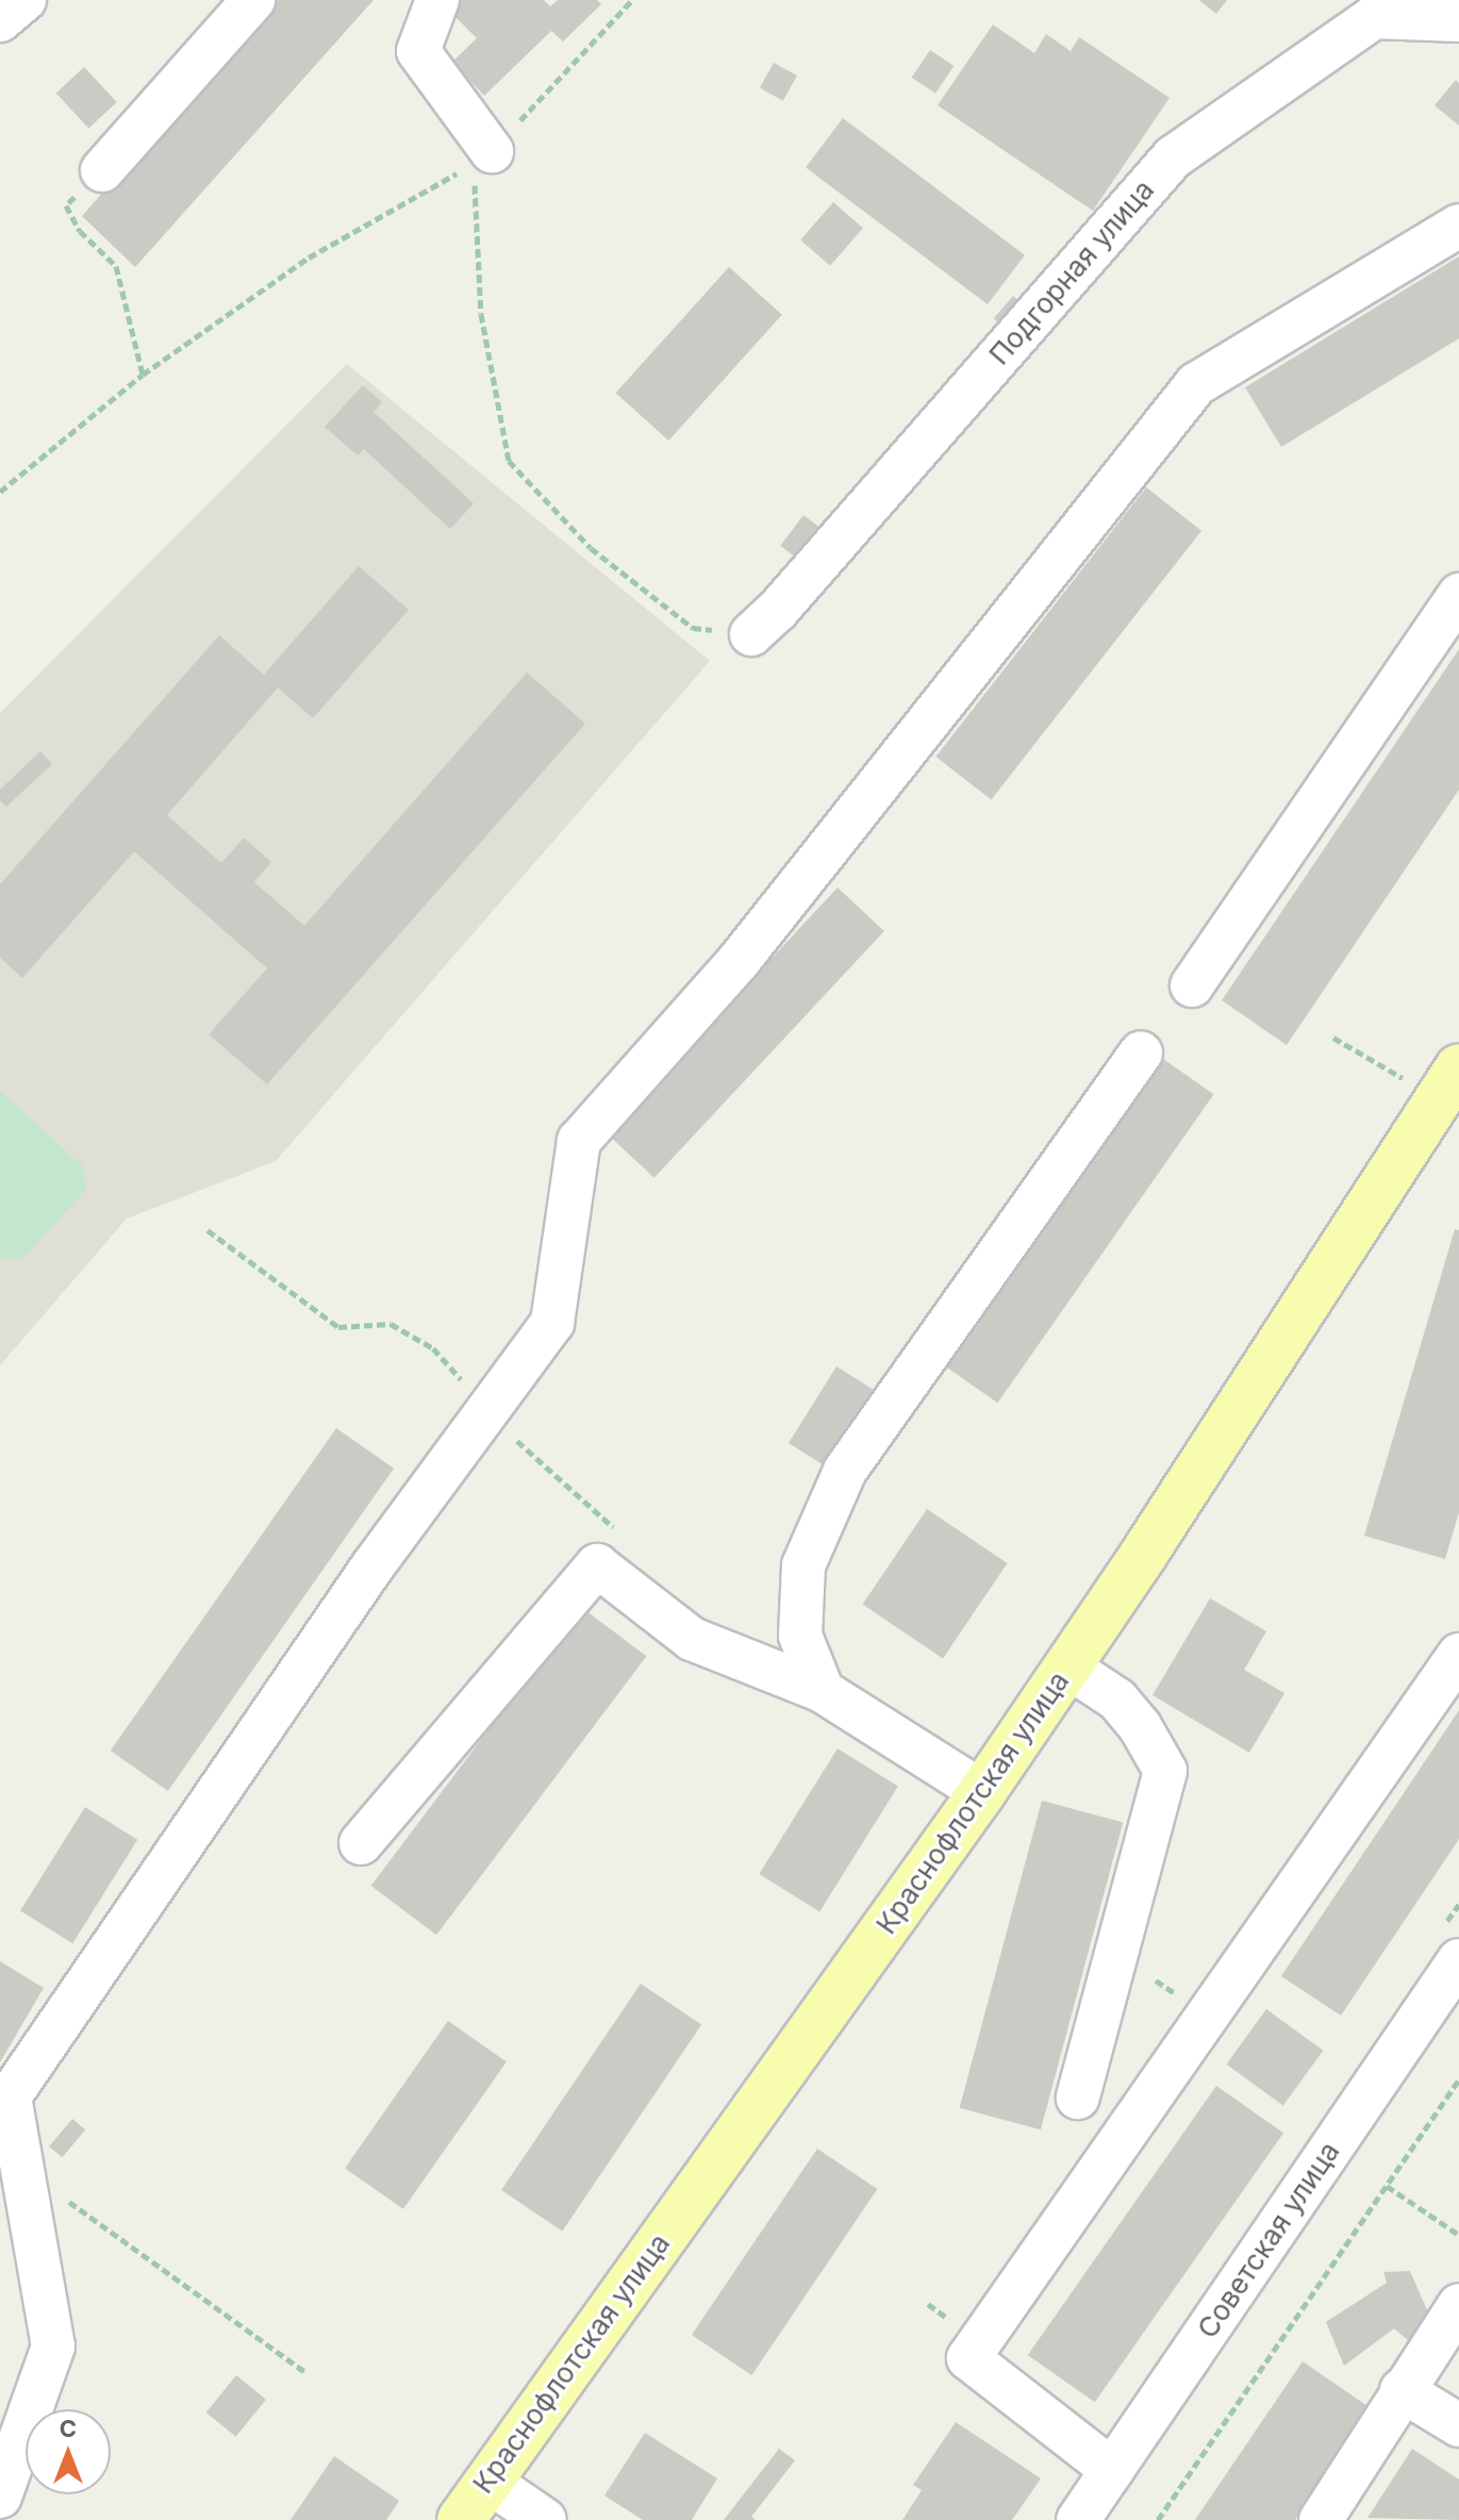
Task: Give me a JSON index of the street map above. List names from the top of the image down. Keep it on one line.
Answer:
{"streets":{"main road":["Краснофлотская улица"],"street":["Подгорная улица","Советская улица"]},"north":"top"}
